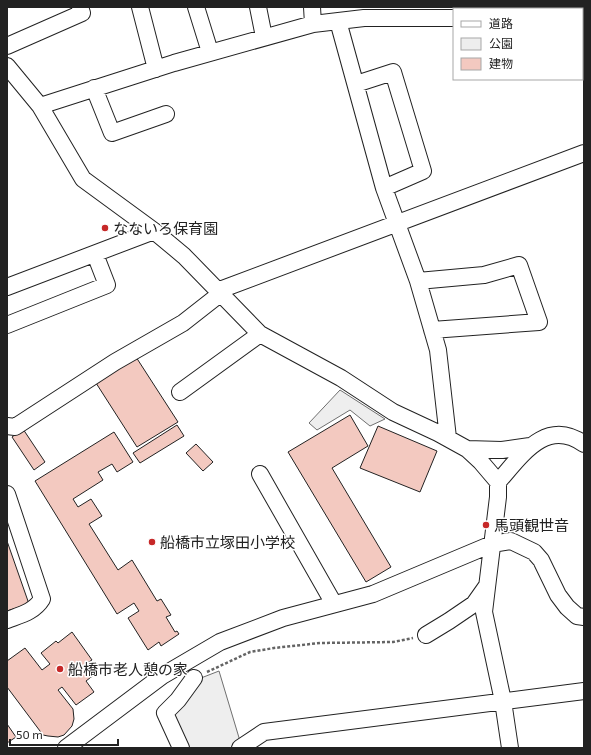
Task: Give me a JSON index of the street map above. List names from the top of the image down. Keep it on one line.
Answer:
{"places":["なないろ保育園","馬頭観世音","船橋市立塚田小学校","船橋市老人憩の家"],"legend":["道路","公園","建物"],"scale_bar":"50 m"}
